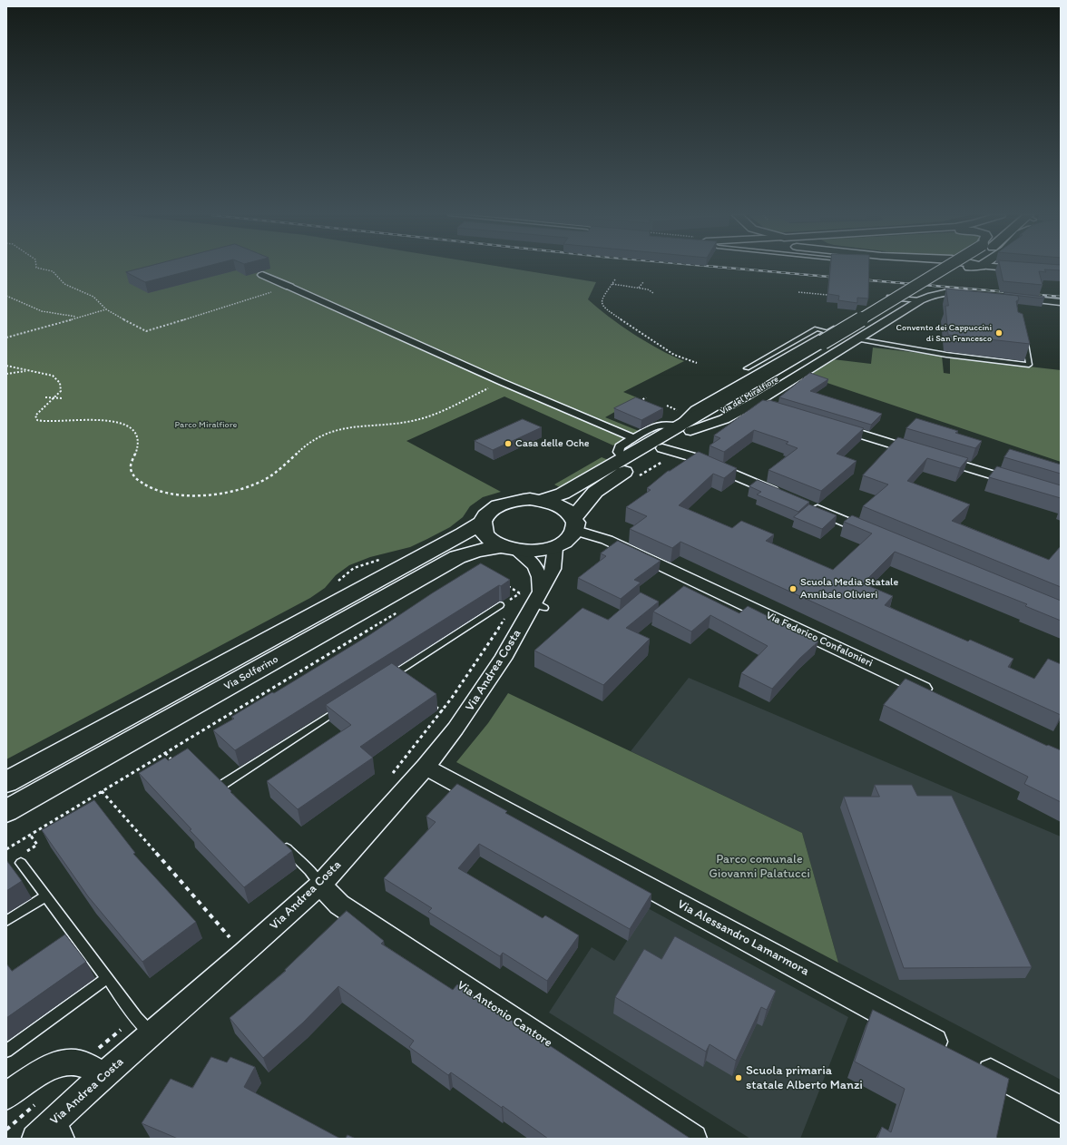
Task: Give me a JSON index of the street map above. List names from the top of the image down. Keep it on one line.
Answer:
{"streets":{"main road":["Via del Miralfiore","Via Solferino"],"street":["Via Federico Confalonieri","Via Andrea Costa","Via Alessandro Lamarmora","Via Antonio Cantore"]},"crossings":[["Via del Miralfiore","Via Federico Confalonieri"],["Via del Miralfiore","Via Andrea Costa"],["Via del Miralfiore","Via Solferino"],["Via Federico Confalonieri","Via Andrea Costa"],["Via Federico Confalonieri","Via Solferino"],["Via Andrea Costa","Via Solferino"],["Via Andrea Costa","Via Alessandro Lamarmora"],["Via Andrea Costa","Via Antonio Cantore"]],"parks":["Parco Miralfiore","Parco comunale Giovanni Palatucci"],"places":["Convento dei Cappuccini di San Francesco","Casa delle Oche","Scuola Media Statale Annibale Olivieri","Scuola primaria statale Alberto Manzi"]}
